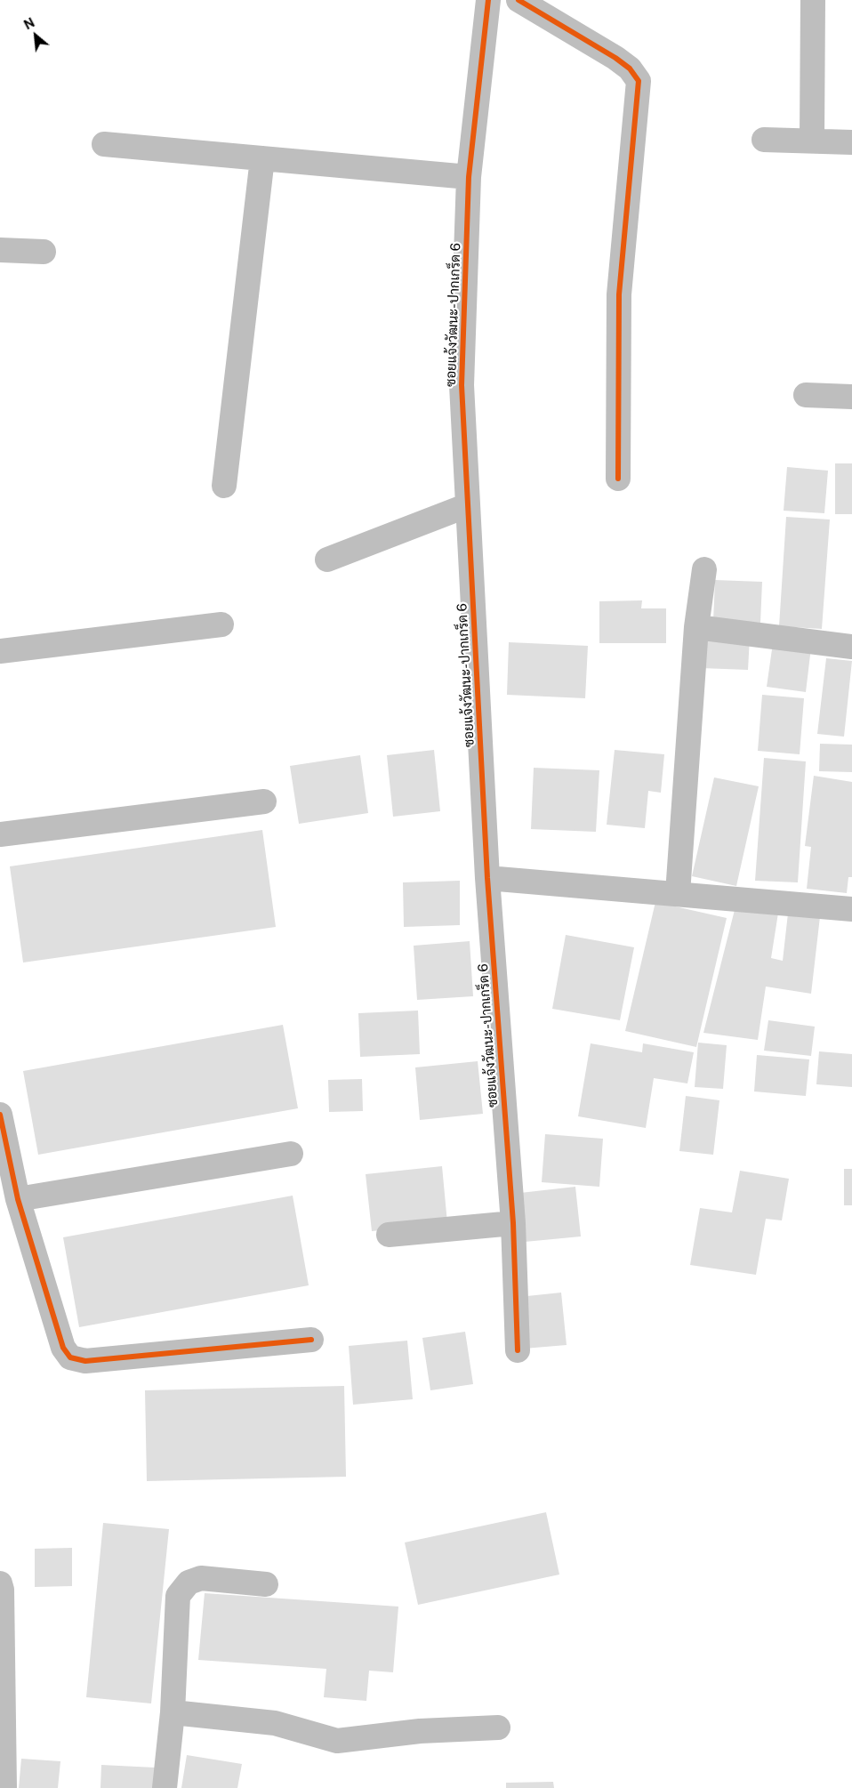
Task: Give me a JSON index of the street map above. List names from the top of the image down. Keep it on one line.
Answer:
{"streets":{"street":["ซอยแจ้งวัฒนะ-ปากเกร็ด 6"]},"north":"top left"}
